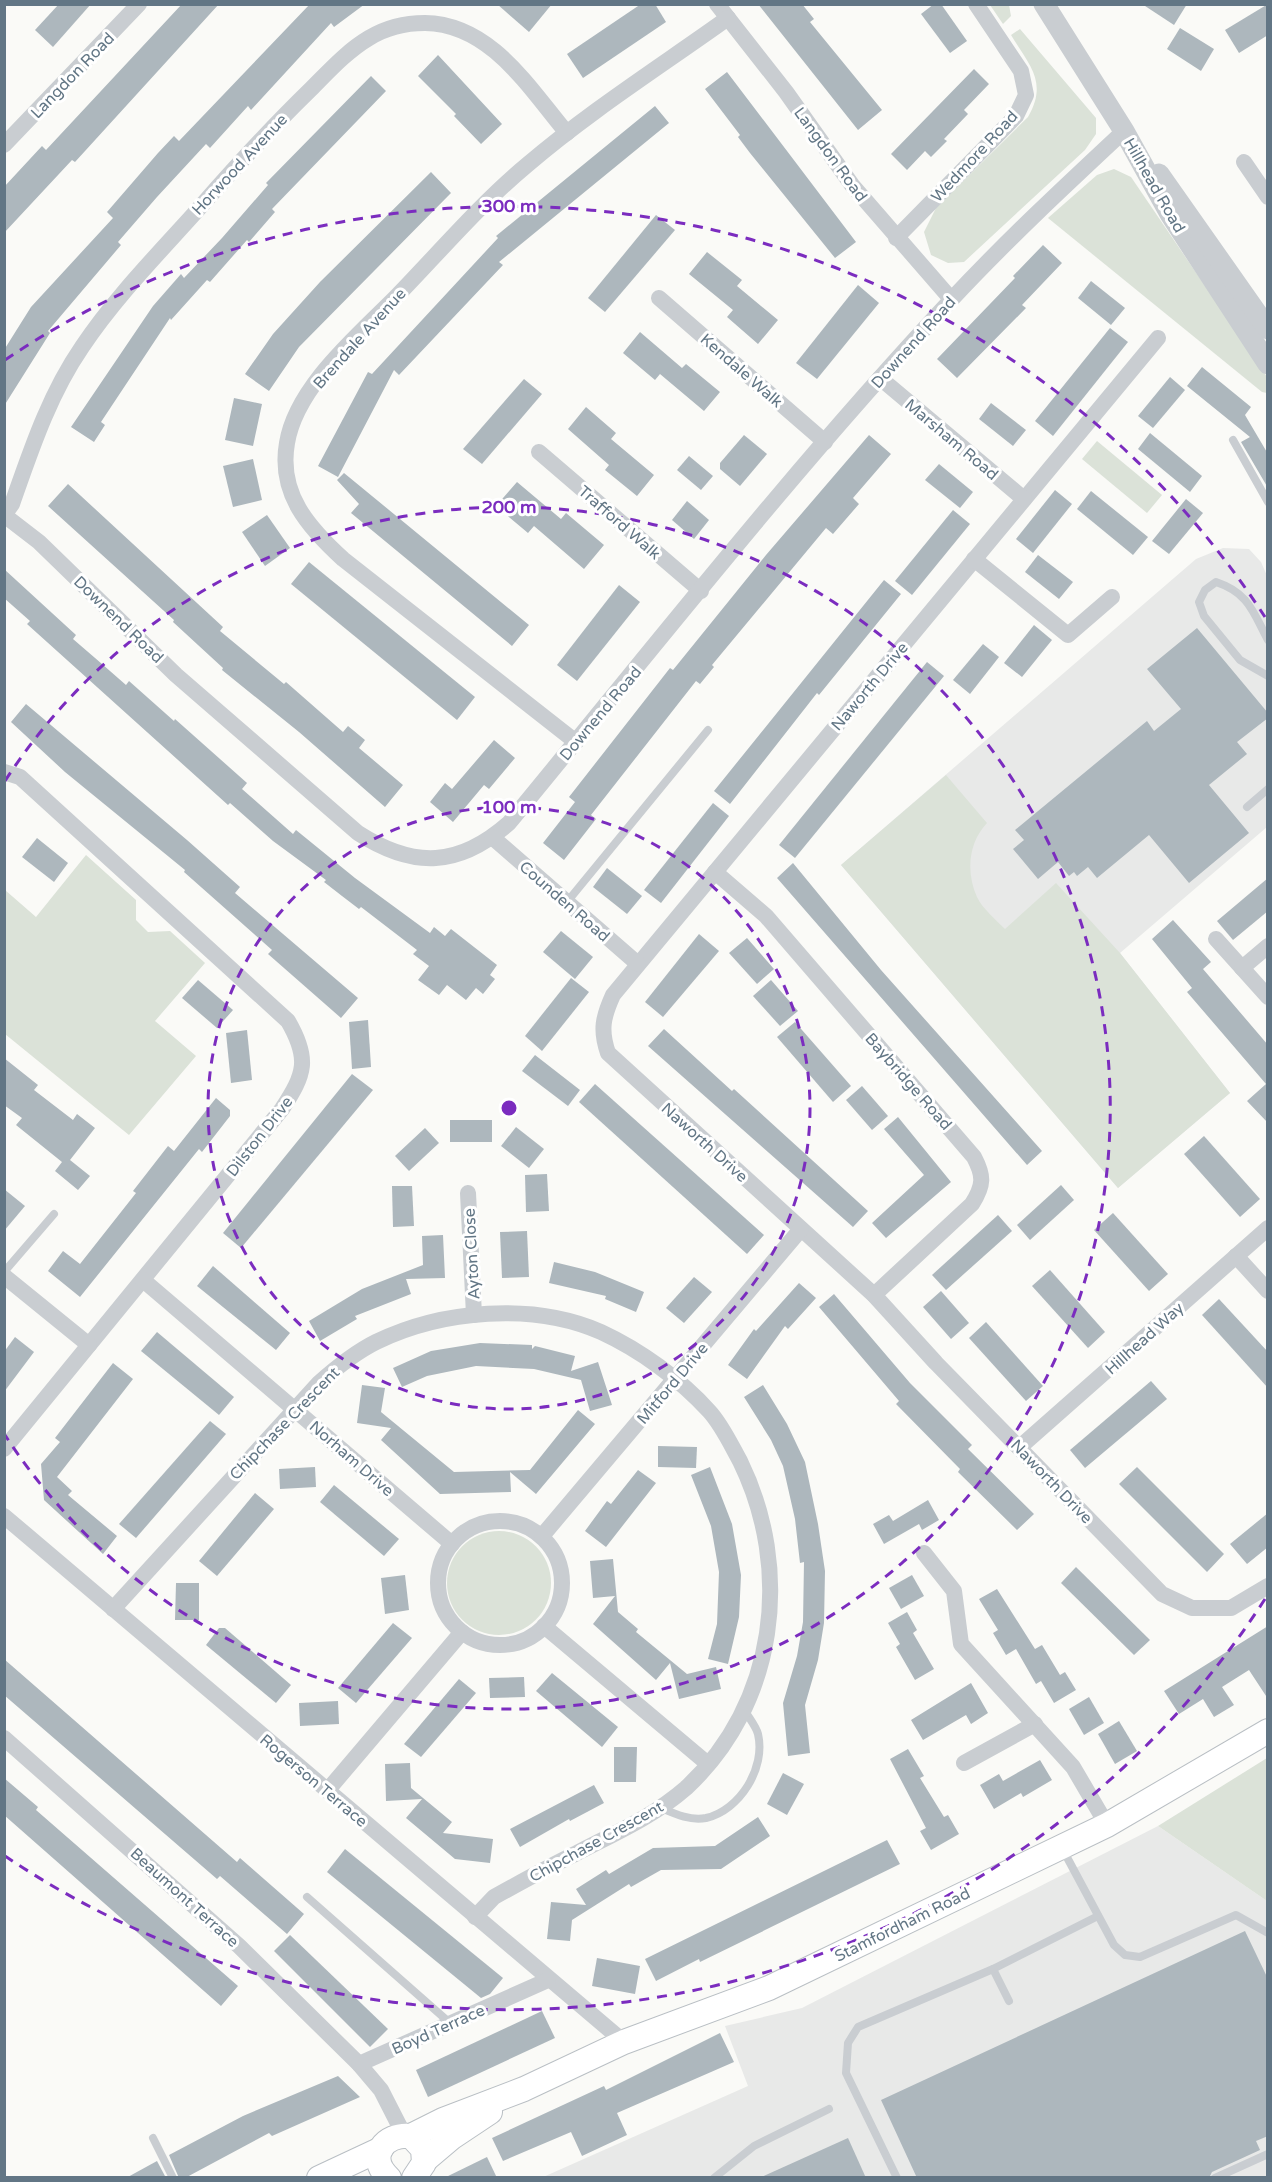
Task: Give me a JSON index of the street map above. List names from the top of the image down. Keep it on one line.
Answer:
{"streets":{"main road":["Stamfordham Road"],"street":["Langdon Road","Wedmore Road","Horwood Avenue","Hillhead Road","Brendale Avenue","Downend Road","Kendale Walk","Marsham Road","Trafford Walk","Naworth Drive","Counden Road","Baybridge Road","Dilston Drive","Ayton Close","Hillhead Way","Mitford Drive","Chipchase Crescent","Norham Drive","Rogerson Terrace","Beaumont Terrace","Boyd Terrace"]},"crossings":[["Langdon Road","Wedmore Road"],["Langdon Road","Brendale Avenue"],["Langdon Road","Downend Road"],["Horwood Avenue","Brendale Avenue"],["Horwood Avenue","Downend Road"],["Hillhead Road","Downend Road"],["Brendale Avenue","Downend Road"],["Downend Road","Kendale Walk"],["Downend Road","Marsham Road"],["Downend Road","Trafford Walk"],["Downend Road","Counden Road"],["Marsham Road","Naworth Drive"],["Naworth Drive","Counden Road"],["Naworth Drive","Baybridge Road"],["Naworth Drive","Hillhead Way"],["Naworth Drive","Mitford Drive"],["Dilston Drive","Norham Drive"],["Ayton Close","Chipchase Crescent"],["Mitford Drive","Chipchase Crescent"],["Mitford Drive","Norham Drive"],["Chipchase Crescent","Norham Drive"],["Chipchase Crescent","Rogerson Terrace"],["Rogerson Terrace","Stamfordham Road"],["Rogerson Terrace","Boyd Terrace"],["Beaumont Terrace","Boyd Terrace"]],"rings":["300 m","200 m","100 m"]}
